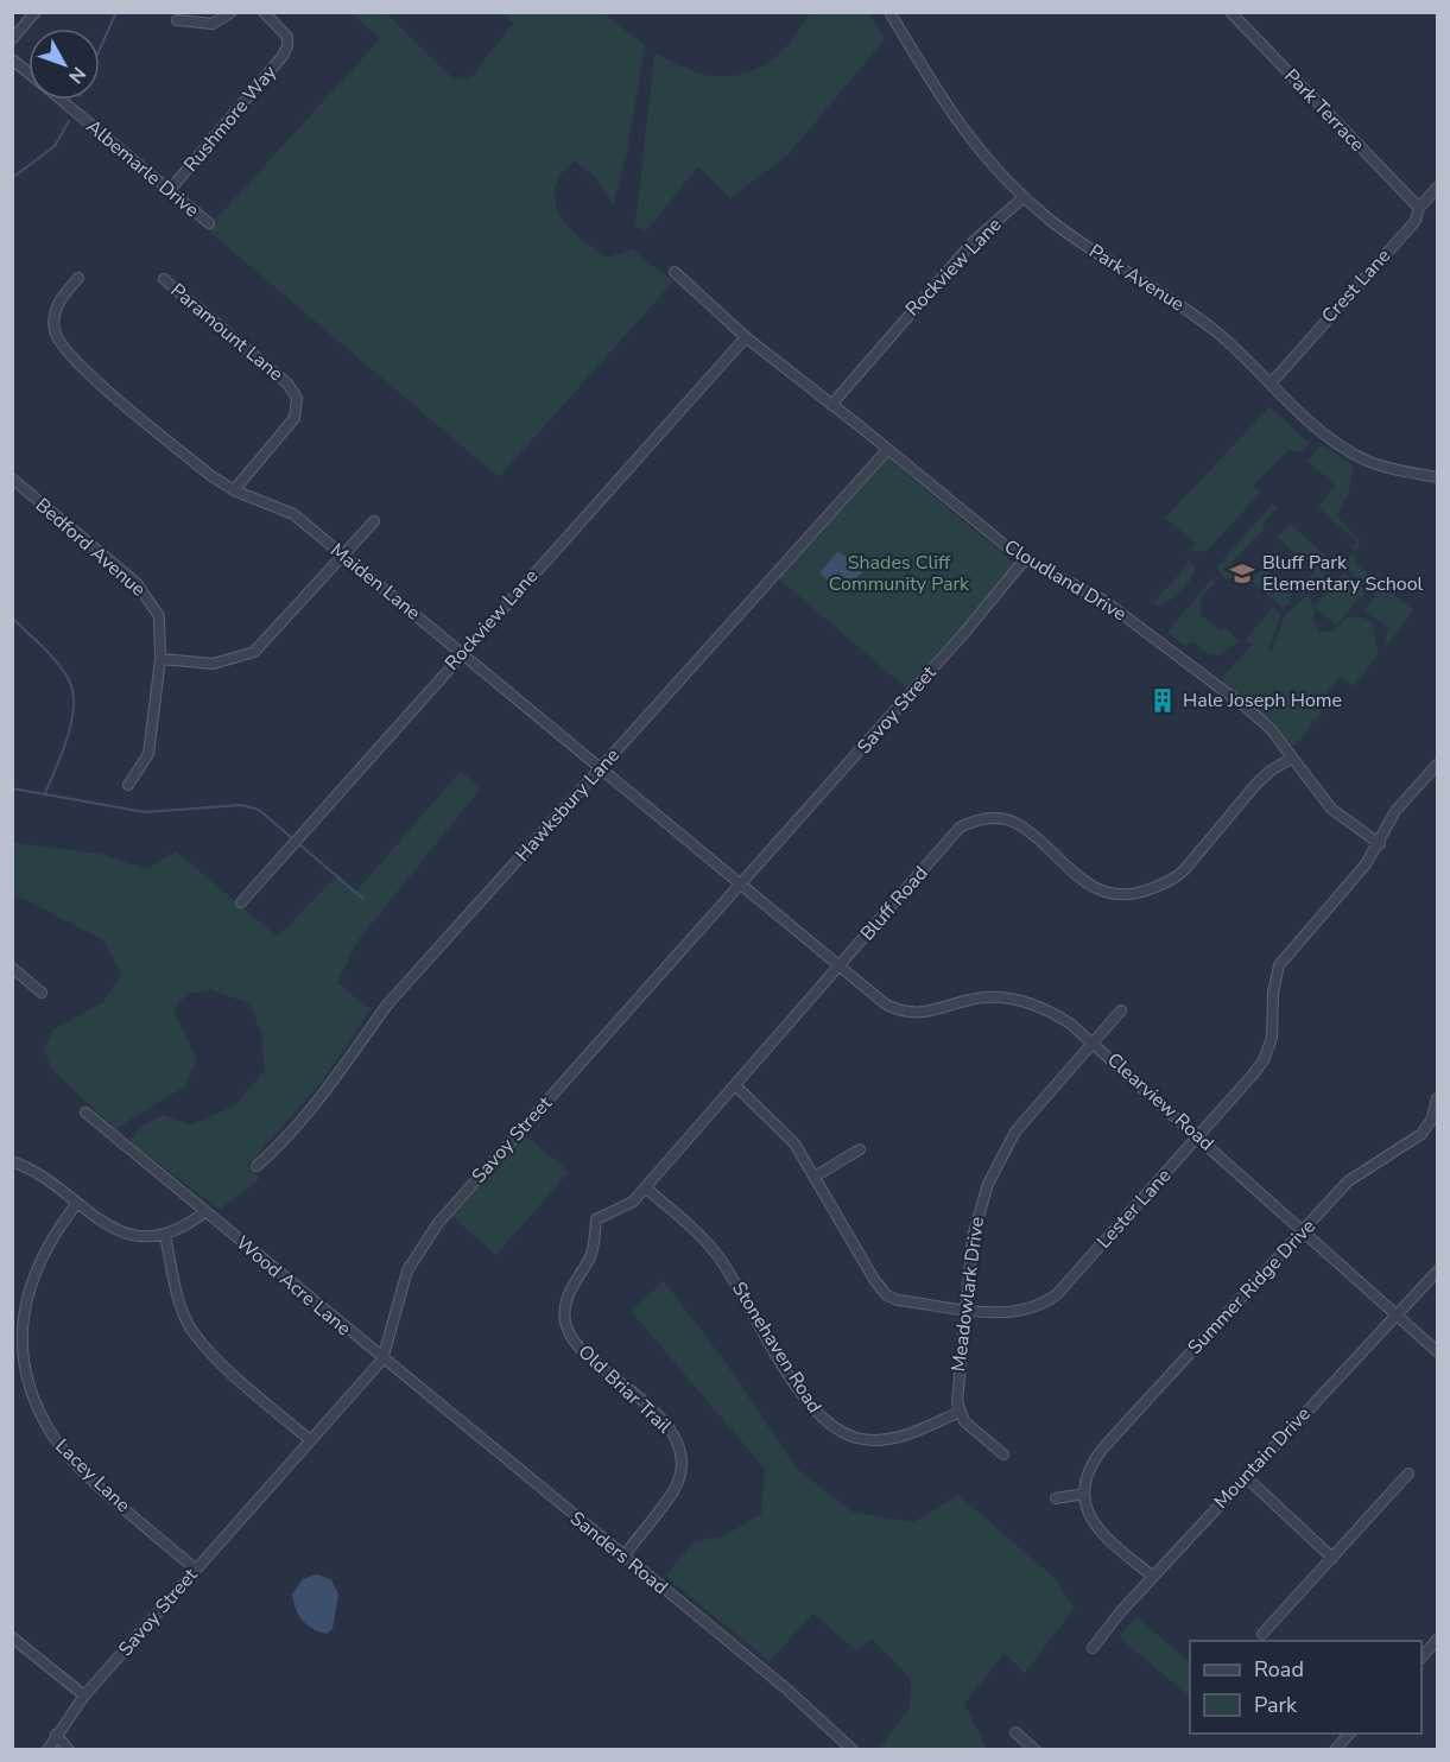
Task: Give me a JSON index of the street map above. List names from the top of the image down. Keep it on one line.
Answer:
{"streets":{"street":["Park Terrace","Rushmore Way","Albemarle Drive","Rockview Lane","Park Avenue","Crest Lane","Paramount Lane","Bedford Avenue","Cloudland Drive","Maiden Lane","Savoy Street","Hawksbury Lane","Bluff Road","Clearview Road","Lester Lane","Wood Acre Lane","Summer Ridge Drive","Meadowlark Drive","Stonehaven Road","Old Briar Trail","Mountain Drive","Lacey Lane","Sanders Road"]},"crossings":[["Park Terrace","Crest Lane"],["Rushmore Way","Albemarle Drive"],["Rockview Lane","Park Avenue"],["Rockview Lane","Cloudland Drive"],["Rockview Lane","Maiden Lane"],["Park Avenue","Crest Lane"],["Paramount Lane","Maiden Lane"],["Cloudland Drive","Savoy Street"],["Cloudland Drive","Hawksbury Lane"],["Cloudland Drive","Bluff Road"],["Cloudland Drive","Lester Lane"],["Maiden Lane","Savoy Street"],["Maiden Lane","Hawksbury Lane"],["Maiden Lane","Clearview Road"],["Savoy Street","Clearview Road"],["Savoy Street","Wood Acre Lane"],["Savoy Street","Lacey Lane"],["Savoy Street","Sanders Road"],["Bluff Road","Clearview Road"],["Bluff Road","Lester Lane"],["Bluff Road","Stonehaven Road"],["Bluff Road","Old Briar Trail"],["Clearview Road","Lester Lane"],["Clearview Road","Summer Ridge Drive"],["Clearview Road","Meadowlark Drive"],["Clearview Road","Mountain Drive"],["Lester Lane","Meadowlark Drive"],["Wood Acre Lane","Sanders Road"],["Meadowlark Drive","Stonehaven Road"],["Old Briar Trail","Sanders Road"]],"parks":["Shades Cliff Community Park"],"places":{"school or university":["Bluff Park Elementary School"],"building":["Hale Joseph Home"]},"legend":["Road","Park"],"north":"bottom right"}
